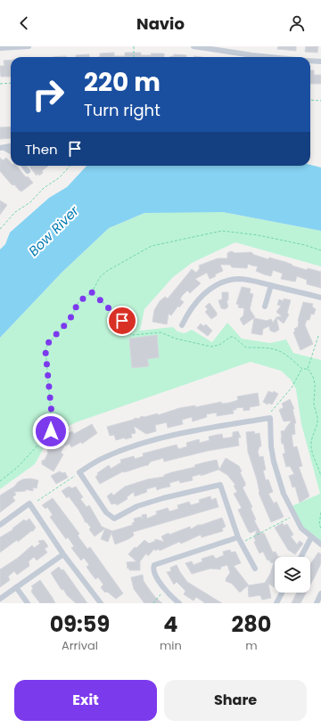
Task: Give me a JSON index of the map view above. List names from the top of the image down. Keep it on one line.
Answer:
{"water":["Bow River"],"page":{"header":"Navio","turn":["220 m","Turn right"],"then":"Then","eta":["09:59","Arrival","4","min","280","m"],"buttons":["Exit","Share"]}}
